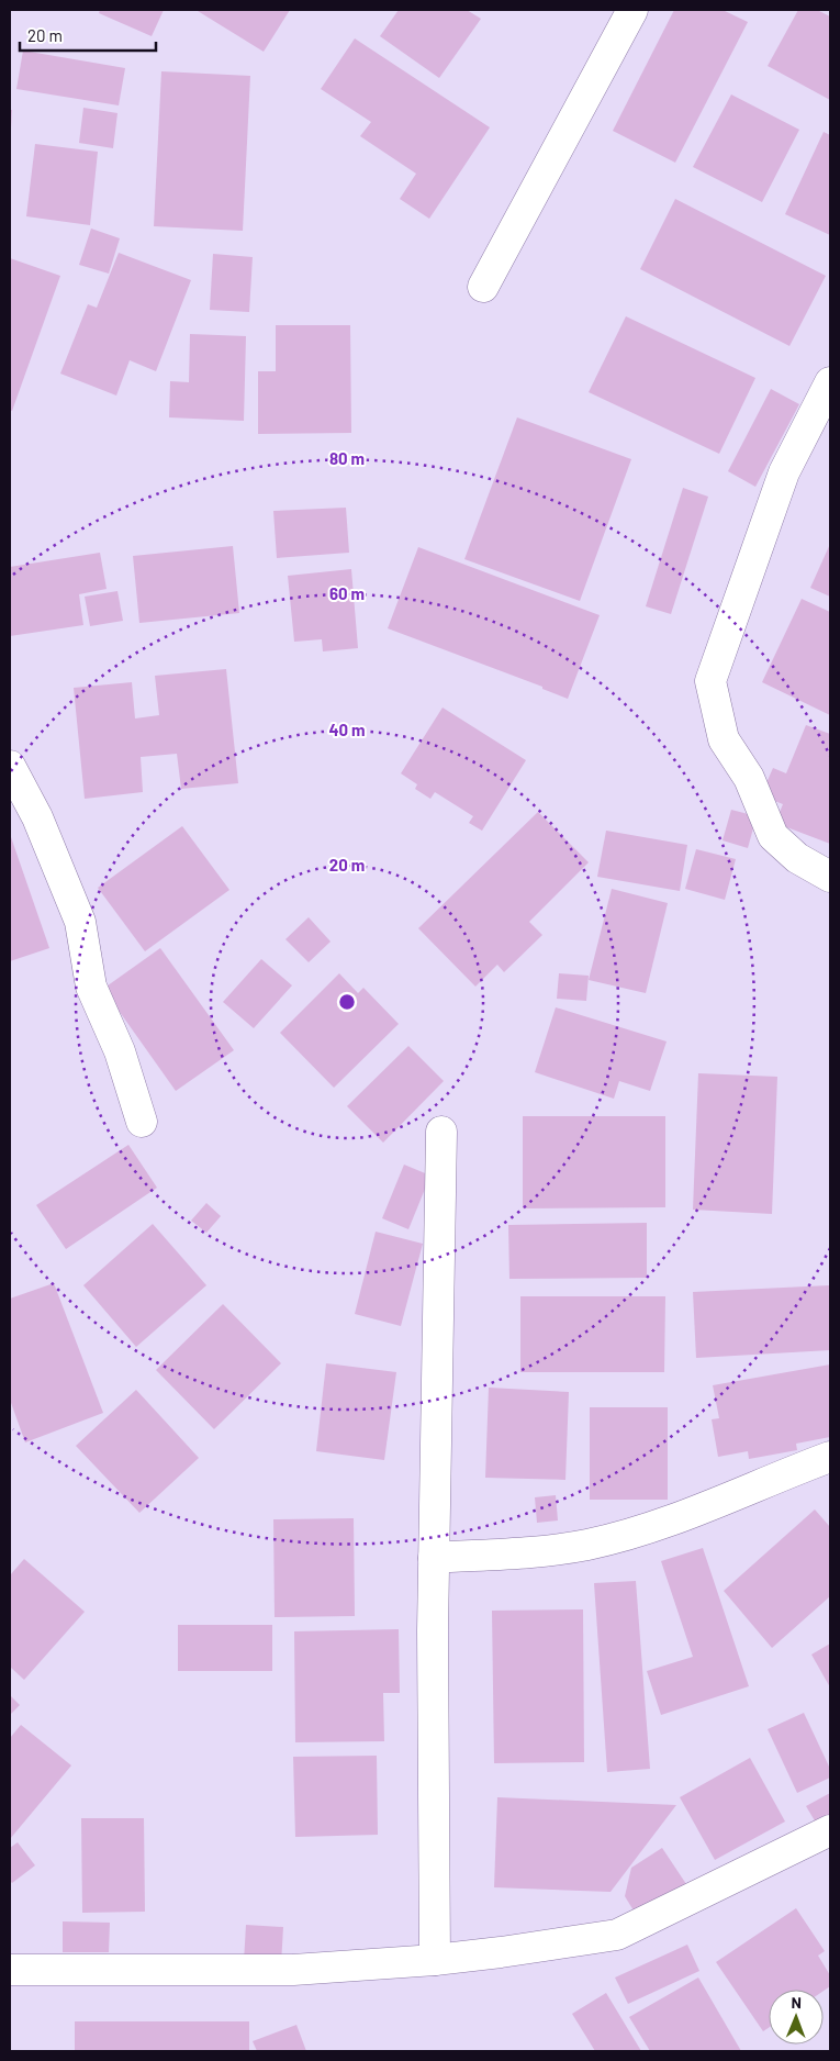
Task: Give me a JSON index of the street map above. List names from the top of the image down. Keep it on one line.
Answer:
{"scale_bar":"20 m","north":"top","rings":["80 m","60 m","40 m","20 m"]}
